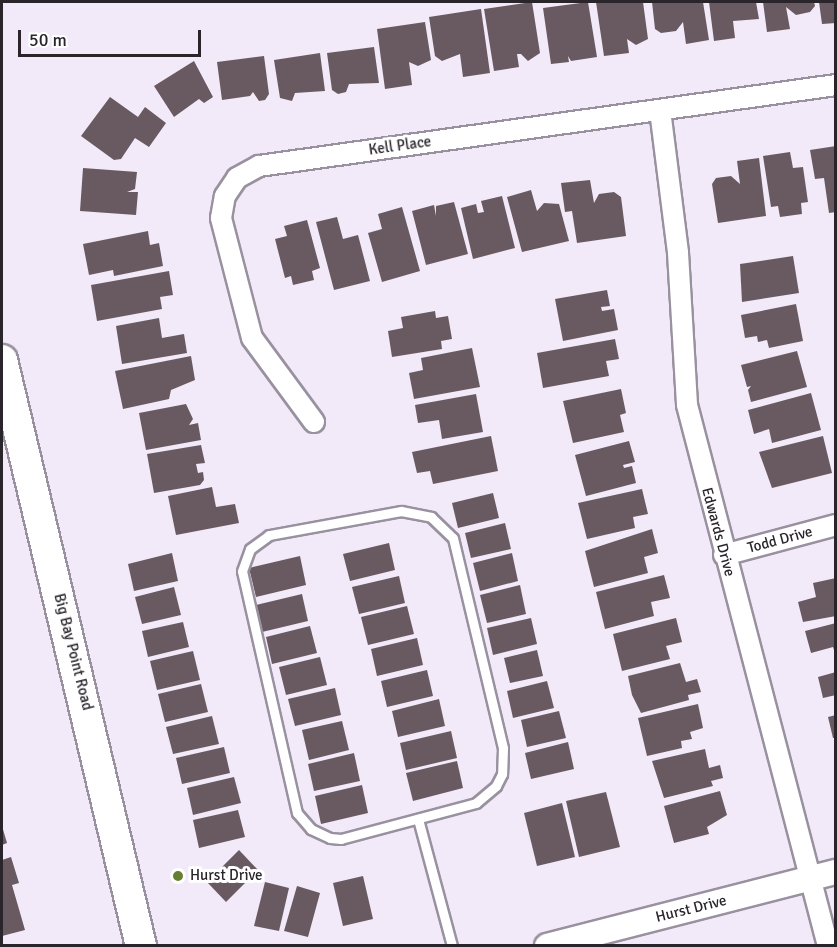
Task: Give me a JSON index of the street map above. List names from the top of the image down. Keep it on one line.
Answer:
{"streets":{"main road":["Big Bay Point Road"],"street":["Kell Place","Edwards Drive","Todd Drive","Hurst Drive"]},"crossings":[["Kell Place","Edwards Drive"],["Edwards Drive","Todd Drive"],["Edwards Drive","Hurst Drive"]],"places":["Hurst Drive"],"scale_bar":"50 m"}
